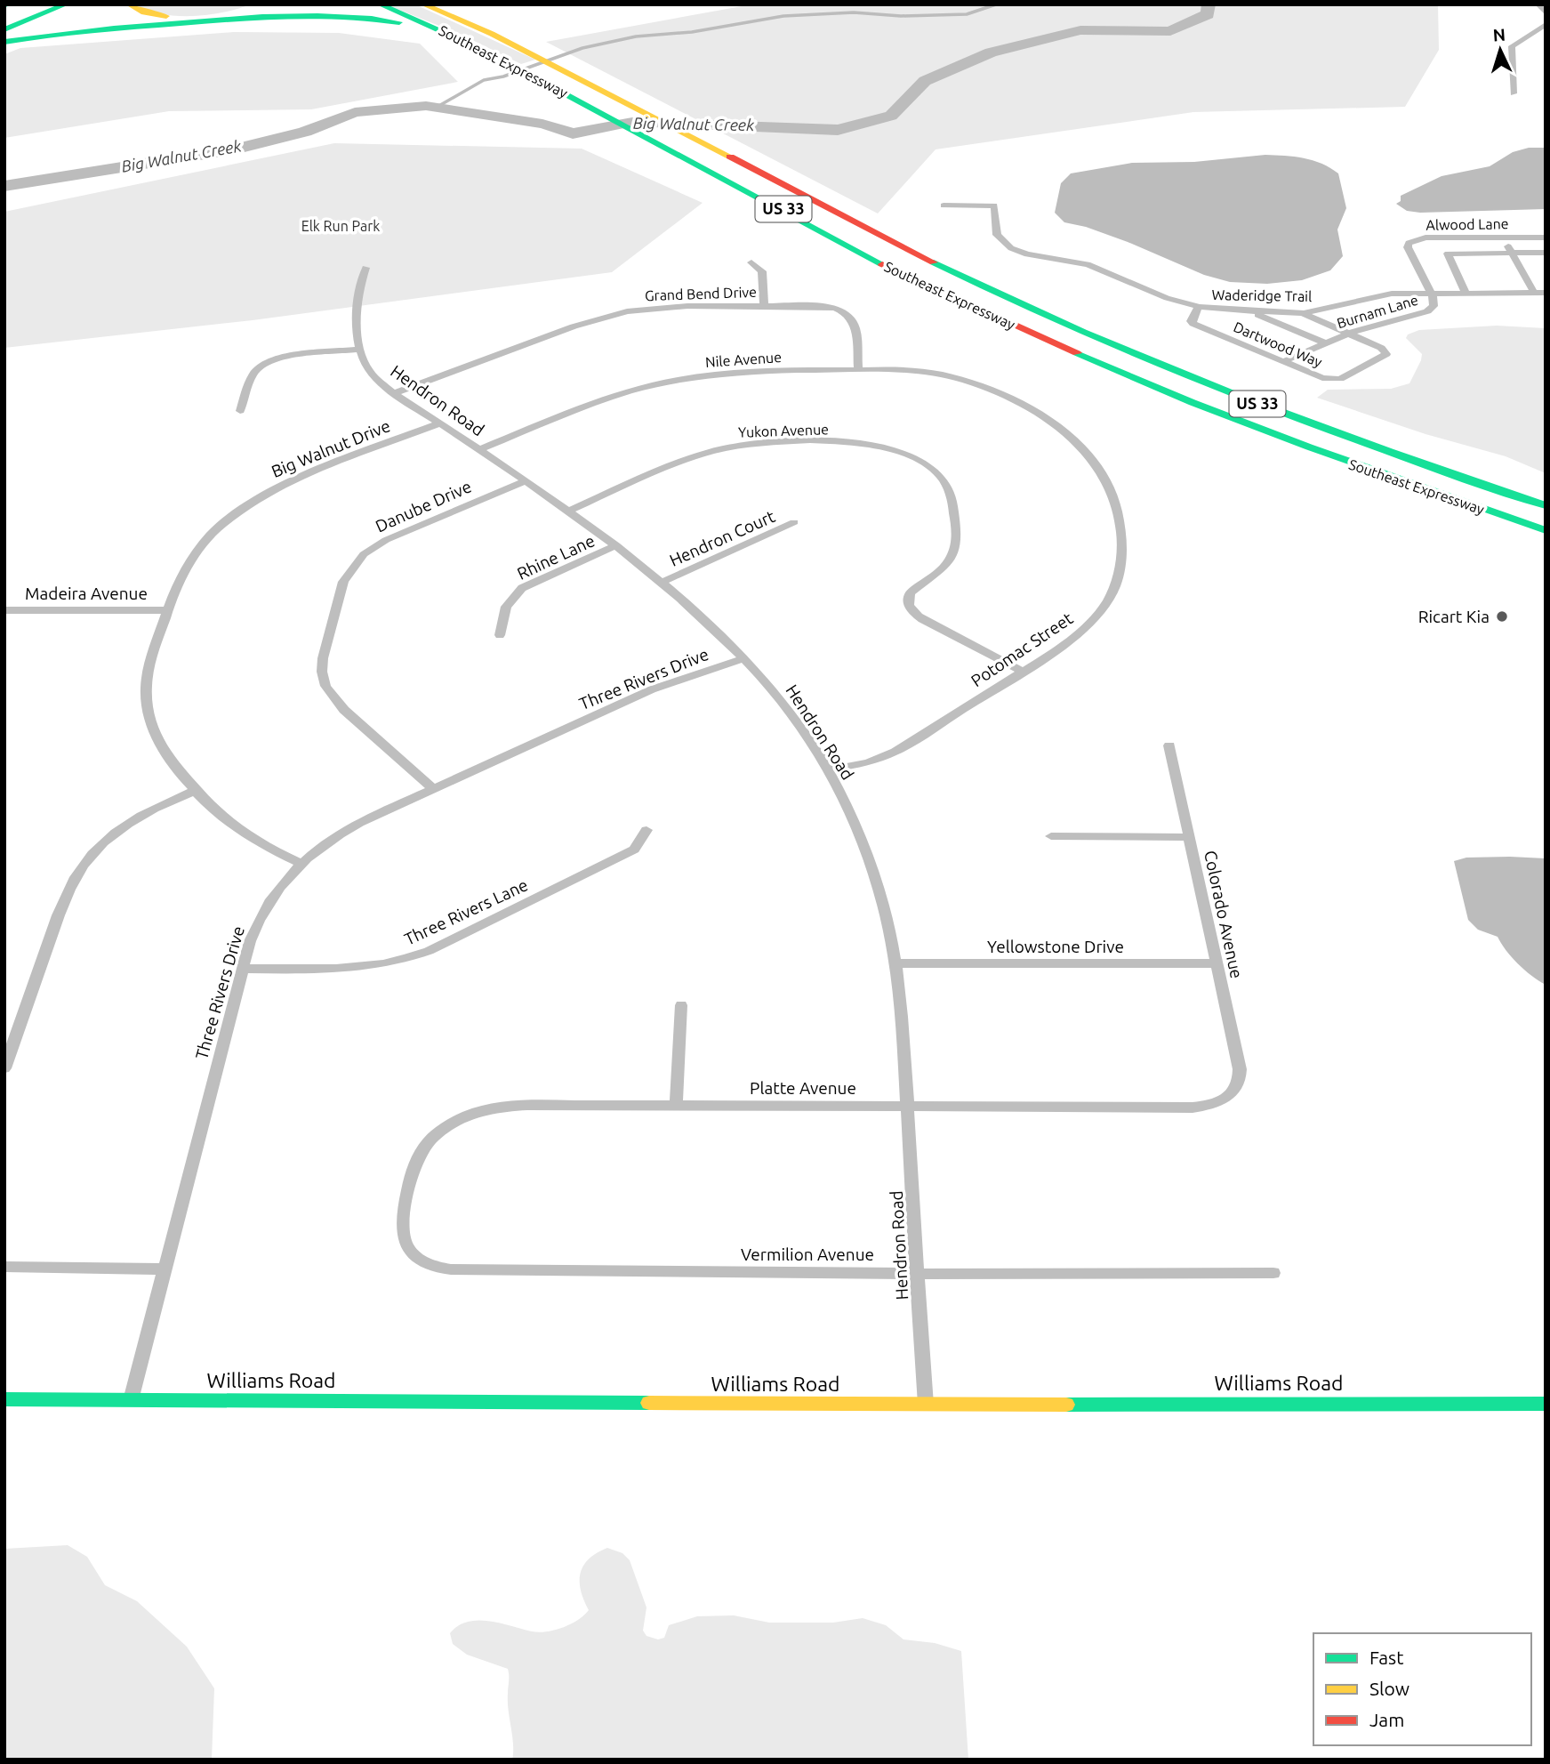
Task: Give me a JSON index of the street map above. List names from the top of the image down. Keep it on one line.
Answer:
{"streets":{"main road":["Southeast Expressway","US 33","Williams Road"],"street":["Alwood Lane","Grand Bend Drive","Waderidge Trail","Burnam Lane","Dartwood Way","Nile Avenue","Hendron Road","Yukon Avenue","Big Walnut Drive","Danube Drive","Hendron Court","Rhine Lane","Madeira Avenue","Potomac Street","Three Rivers Drive","Three Rivers Lane","Colorado Avenue","Yellowstone Drive","Platte Avenue","Vermilion Avenue"]},"crossings":[["Alwood Lane","Waderidge Trail"],["Alwood Lane","Burnam Lane"],["Grand Bend Drive","Nile Avenue"],["Grand Bend Drive","Hendron Road"],["Waderidge Trail","Burnam Lane"],["Waderidge Trail","Dartwood Way"],["Burnam Lane","Dartwood Way"],["Nile Avenue","Hendron Road"],["Nile Avenue","Potomac Street"],["Hendron Road","Yukon Avenue"],["Hendron Road","Big Walnut Drive"],["Hendron Road","Danube Drive"],["Hendron Road","Hendron Court"],["Hendron Road","Rhine Lane"],["Hendron Road","Potomac Street"],["Hendron Road","Three Rivers Drive"],["Hendron Road","Yellowstone Drive"],["Hendron Road","Platte Avenue"],["Hendron Road","Vermilion Avenue"],["Hendron Road","Williams Road"],["Yukon Avenue","Potomac Street"],["Big Walnut Drive","Madeira Avenue"],["Big Walnut Drive","Three Rivers Drive"],["Danube Drive","Three Rivers Drive"],["Three Rivers Drive","Three Rivers Lane"],["Three Rivers Drive","Williams Road"],["Colorado Avenue","Yellowstone Drive"],["Colorado Avenue","Platte Avenue"],["Platte Avenue","Vermilion Avenue"]],"water":["Big Walnut Creek"],"parks":["Elk Run Park"],"places":["Ricart Kia"],"legend":["Fast","Slow","Jam"],"north":"top"}
